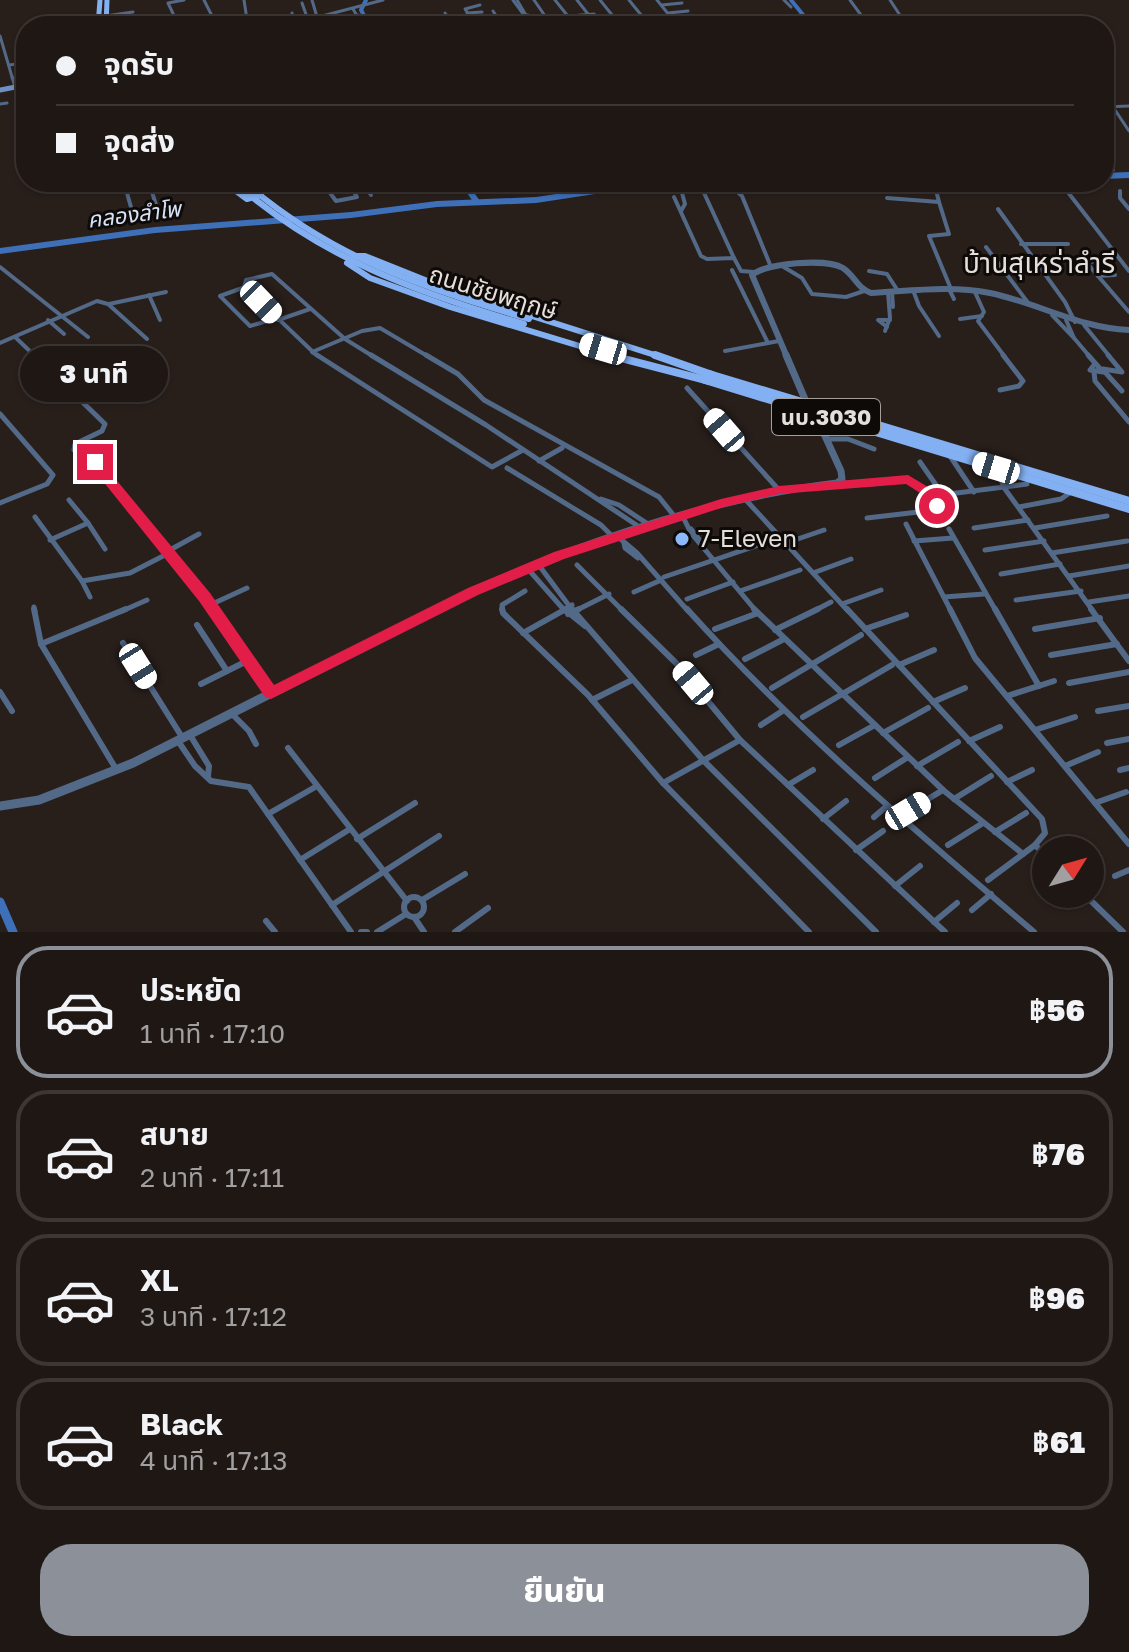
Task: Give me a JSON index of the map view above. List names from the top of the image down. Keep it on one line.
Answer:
{"streets":{"main road":["ถนนชัยพฤกษ์","นบ.3030"]},"districts":["บ้านสุเหร่าลำรี"],"water":["คลองลำโพ"],"places":["7-Eleven"],"north":"top right","page":{"banner":["จุดรับ","จุดส่ง"],"bubble":"3 นาที","list":[{"name":"ประหยัด","note":"1 นาที · 17:10","value":"฿56"},{"name":"สบาย","note":"2 นาที · 17:11","value":"฿76"},{"name":"XL","note":"3 นาที · 17:12","value":"฿96"},{"name":"Black","note":"4 นาที · 17:13","value":"฿61"}],"buttons":"ยืนยัน"}}
